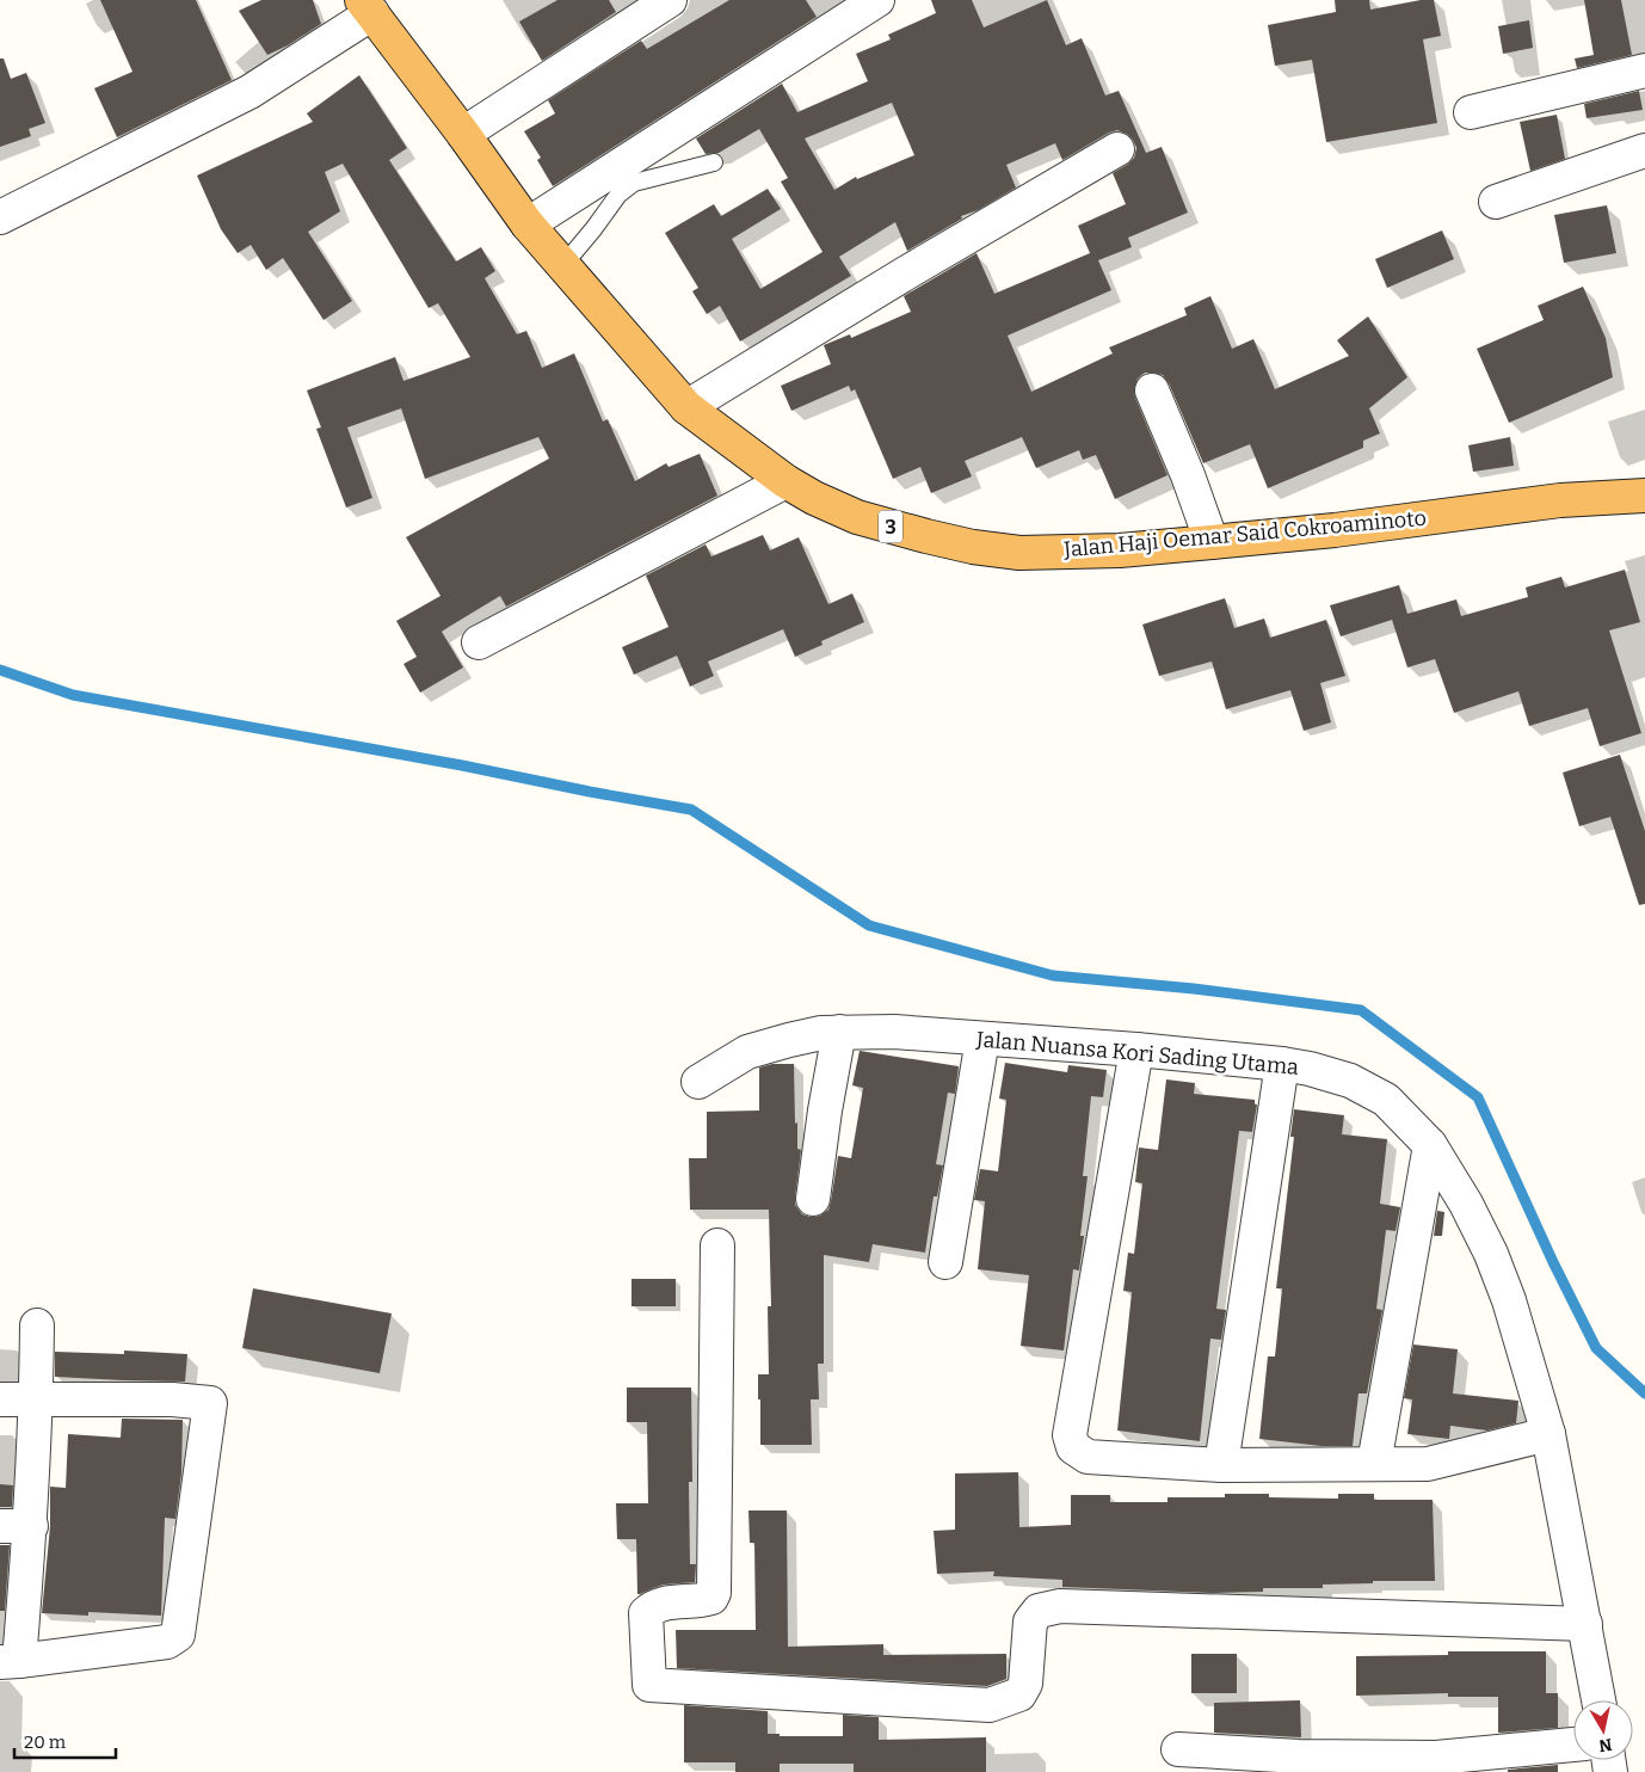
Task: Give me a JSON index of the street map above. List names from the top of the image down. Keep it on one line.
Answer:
{"streets":{"highway":["3","Jalan Haji Oemar Said Cokroaminoto"],"street":["Jalan Nuansa Kori Sading Utama"]},"scale_bar":"20 m","north":"bottom"}
